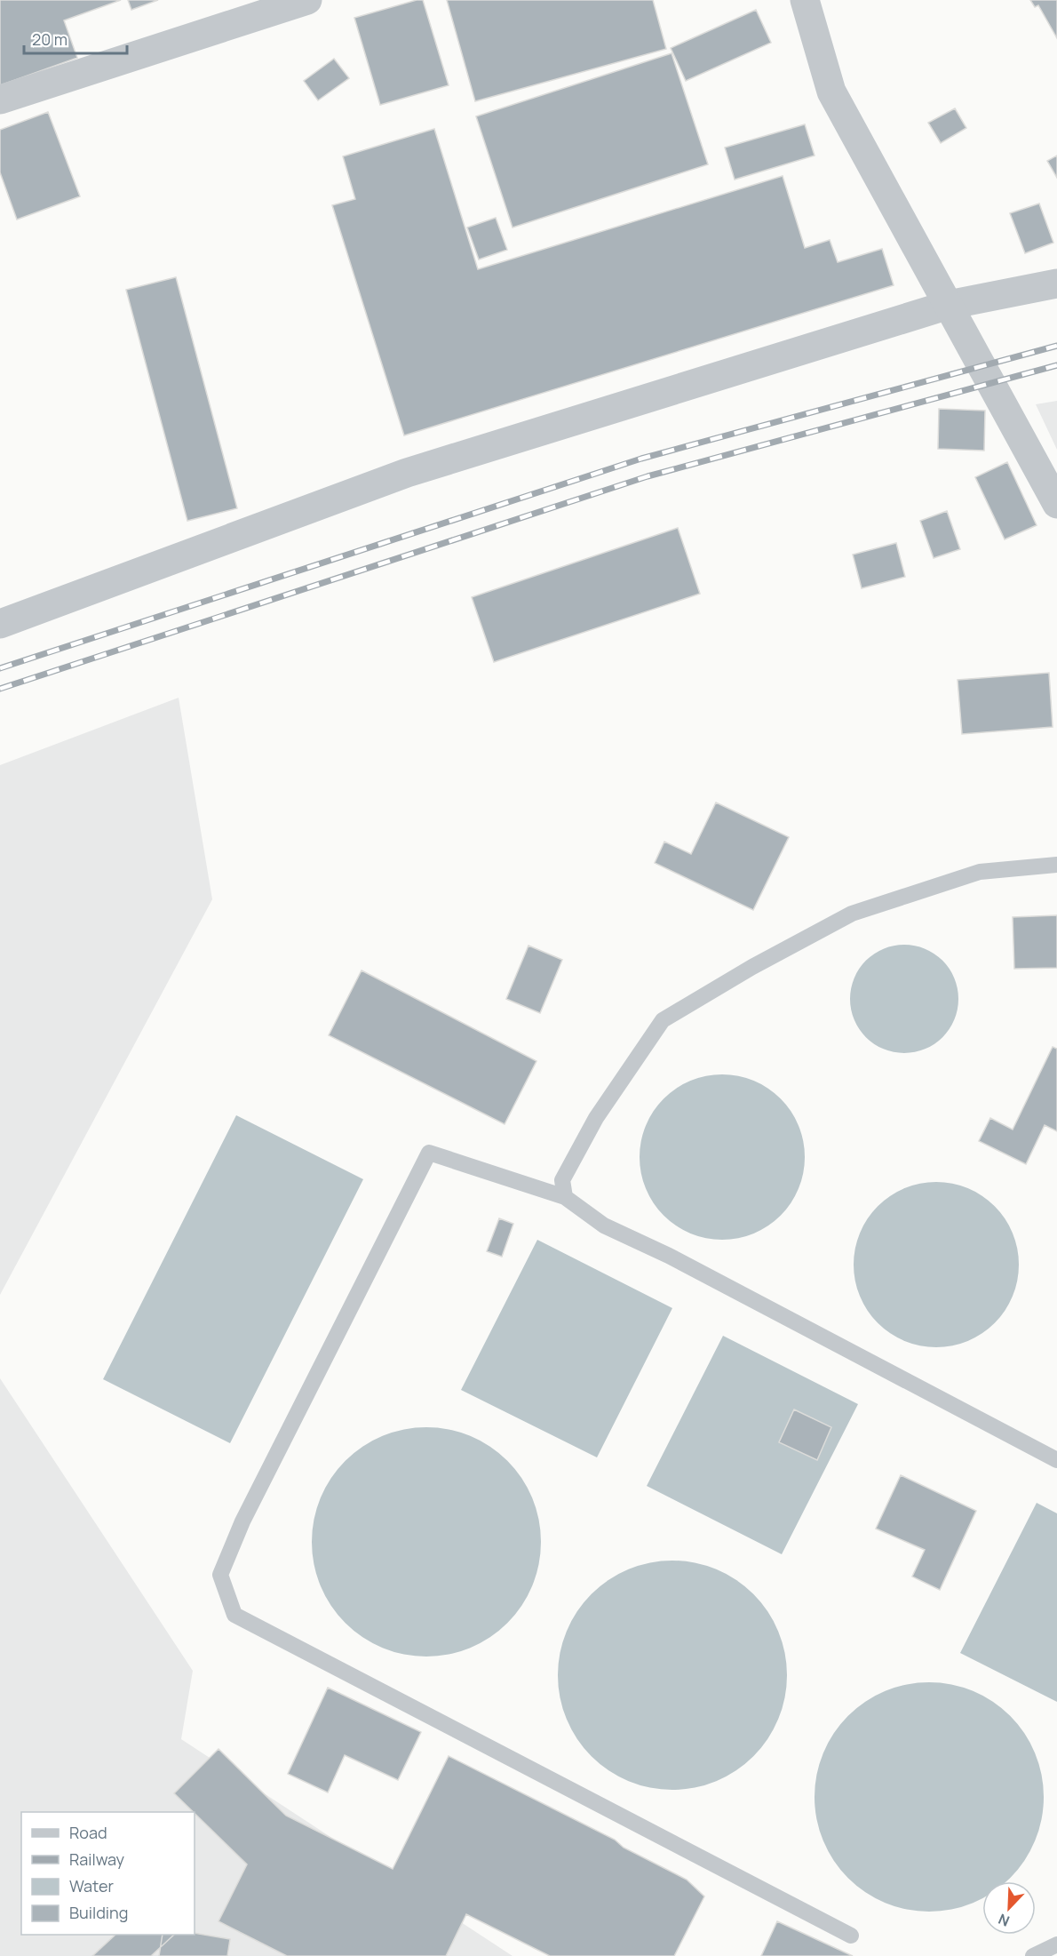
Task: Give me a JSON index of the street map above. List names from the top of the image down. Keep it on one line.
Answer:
{"legend":["Road","Railway","Water","Building"],"scale_bar":"20 m","north":"bottom left"}
